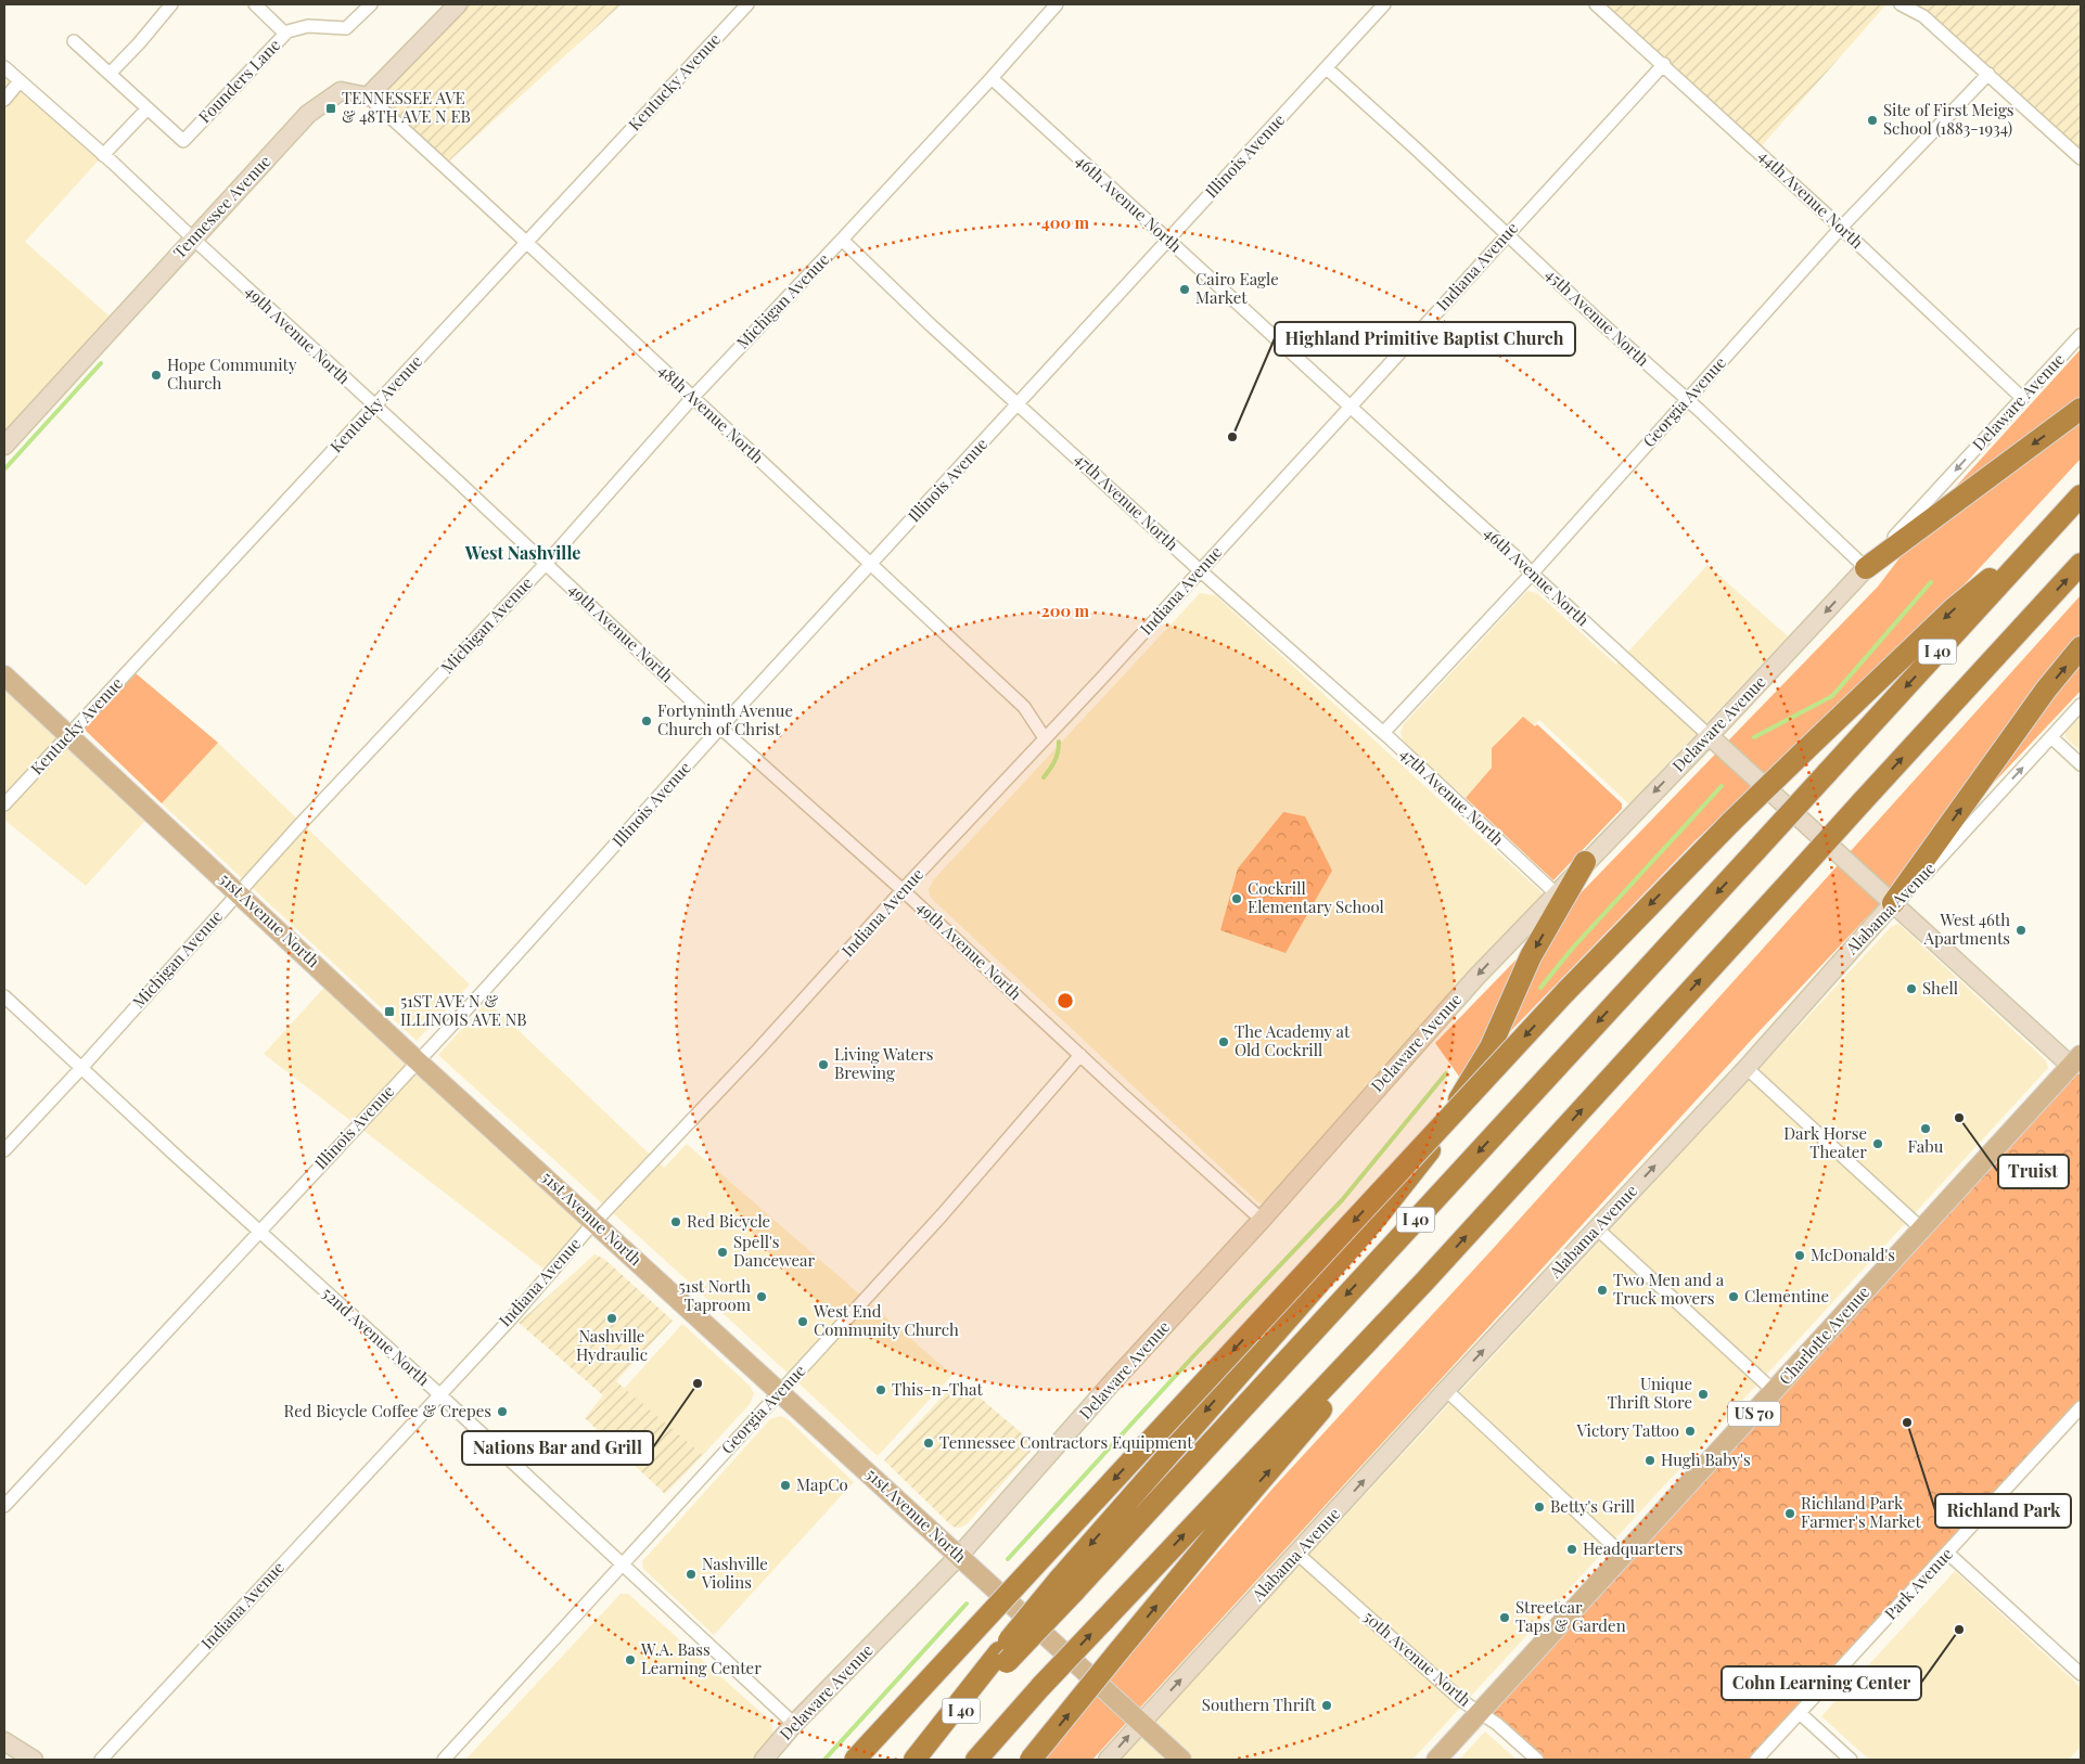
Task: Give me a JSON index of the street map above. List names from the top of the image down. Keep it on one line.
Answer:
{"streets":{"highway":["I 40"],"main road":["46th Avenue North","Tennessee Avenue","Delaware Avenue","Alabama Avenue","51st Avenue North","Charlotte Avenue","US 70"],"street":["Founders Lane","Kentucky Avenue","Illinois Avenue","44th Avenue North","Indiana Avenue","Michigan Avenue","45th Avenue North","49th Avenue North","Georgia Avenue","48th Avenue North","47th Avenue North","52nd Avenue North","Park Avenue","50th Avenue North"]},"crossings":[["Kentucky Avenue","49th Avenue North"],["Kentucky Avenue","48th Avenue North"],["Kentucky Avenue","51st Avenue North"],["Illinois Avenue","46th Avenue North"],["Illinois Avenue","45th Avenue North"],["Illinois Avenue","49th Avenue North"],["Illinois Avenue","48th Avenue North"],["Illinois Avenue","47th Avenue North"],["Illinois Avenue","51st Avenue North"],["Illinois Avenue","52nd Avenue North"],["44th Avenue North","Indiana Avenue"],["44th Avenue North","Georgia Avenue"],["44th Avenue North","Delaware Avenue"],["46th Avenue North","Indiana Avenue"],["46th Avenue North","Michigan Avenue"],["46th Avenue North","Georgia Avenue"],["46th Avenue North","Delaware Avenue"],["46th Avenue North","Alabama Avenue"],["46th Avenue North","Charlotte Avenue"],["Tennessee Avenue","49th Avenue North"],["Tennessee Avenue","48th Avenue North"],["Indiana Avenue","45th Avenue North"],["Indiana Avenue","49th Avenue North"],["Indiana Avenue","48th Avenue North"],["Indiana Avenue","47th Avenue North"],["Indiana Avenue","51st Avenue North"],["Indiana Avenue","52nd Avenue North"],["Michigan Avenue","49th Avenue North"],["Michigan Avenue","48th Avenue North"],["Michigan Avenue","47th Avenue North"],["Michigan Avenue","51st Avenue North"],["Michigan Avenue","52nd Avenue North"],["45th Avenue North","Georgia Avenue"],["45th Avenue North","Delaware Avenue"],["49th Avenue North","Georgia Avenue"],["49th Avenue North","Delaware Avenue"],["Georgia Avenue","47th Avenue North"],["Georgia Avenue","51st Avenue North"],["Georgia Avenue","52nd Avenue North"],["Delaware Avenue","47th Avenue North"],["Delaware Avenue","51st Avenue North"],["Delaware Avenue","52nd Avenue North"],["Alabama Avenue","51st Avenue North"],["Alabama Avenue","50th Avenue North"],["Charlotte Avenue","50th Avenue North"]],"one_way":["Delaware Avenue","Alabama Avenue"],"districts":["West Nashville"],"places":{"transit":["TENNESSEE AVE & 48TH AVE N EB","51ST AVE N & ILLINOIS AVE NB"],"other":["Site of First Meigs School (1883-1934)","Cairo Eagle Market","Hope Community Church","Highland Primitive Baptist Church","Fortyninth Avenue Church of Christ","Cockrill Elementary School","West 46th Apartments","Shell","The Academy at Old Cockrill","Living Waters Brewing","Truist","Fabu","Dark Horse Theater","Red Bicycle","Spell's Dancewear","McDonald's","Two Men and a Truck movers","51st North Taproom","Clementine","Nashville Hydraulic","West End Community Church","Nations Bar and Grill","This-n-That","Unique Thrift Store","Red Bicycle Coffee & Crepes","Richland Park","Victory Tattoo","Tennessee Contractors Equipment","Hugh Baby's","MapCo","Betty's Grill","Richland Park Farmer's Market","Headquarters","Nashville Violins","Streetcar Taps & Garden","Cohn Learning Center","W.A. Bass Learning Center","Southern Thrift"]},"rings":["400 m","200 m"]}
